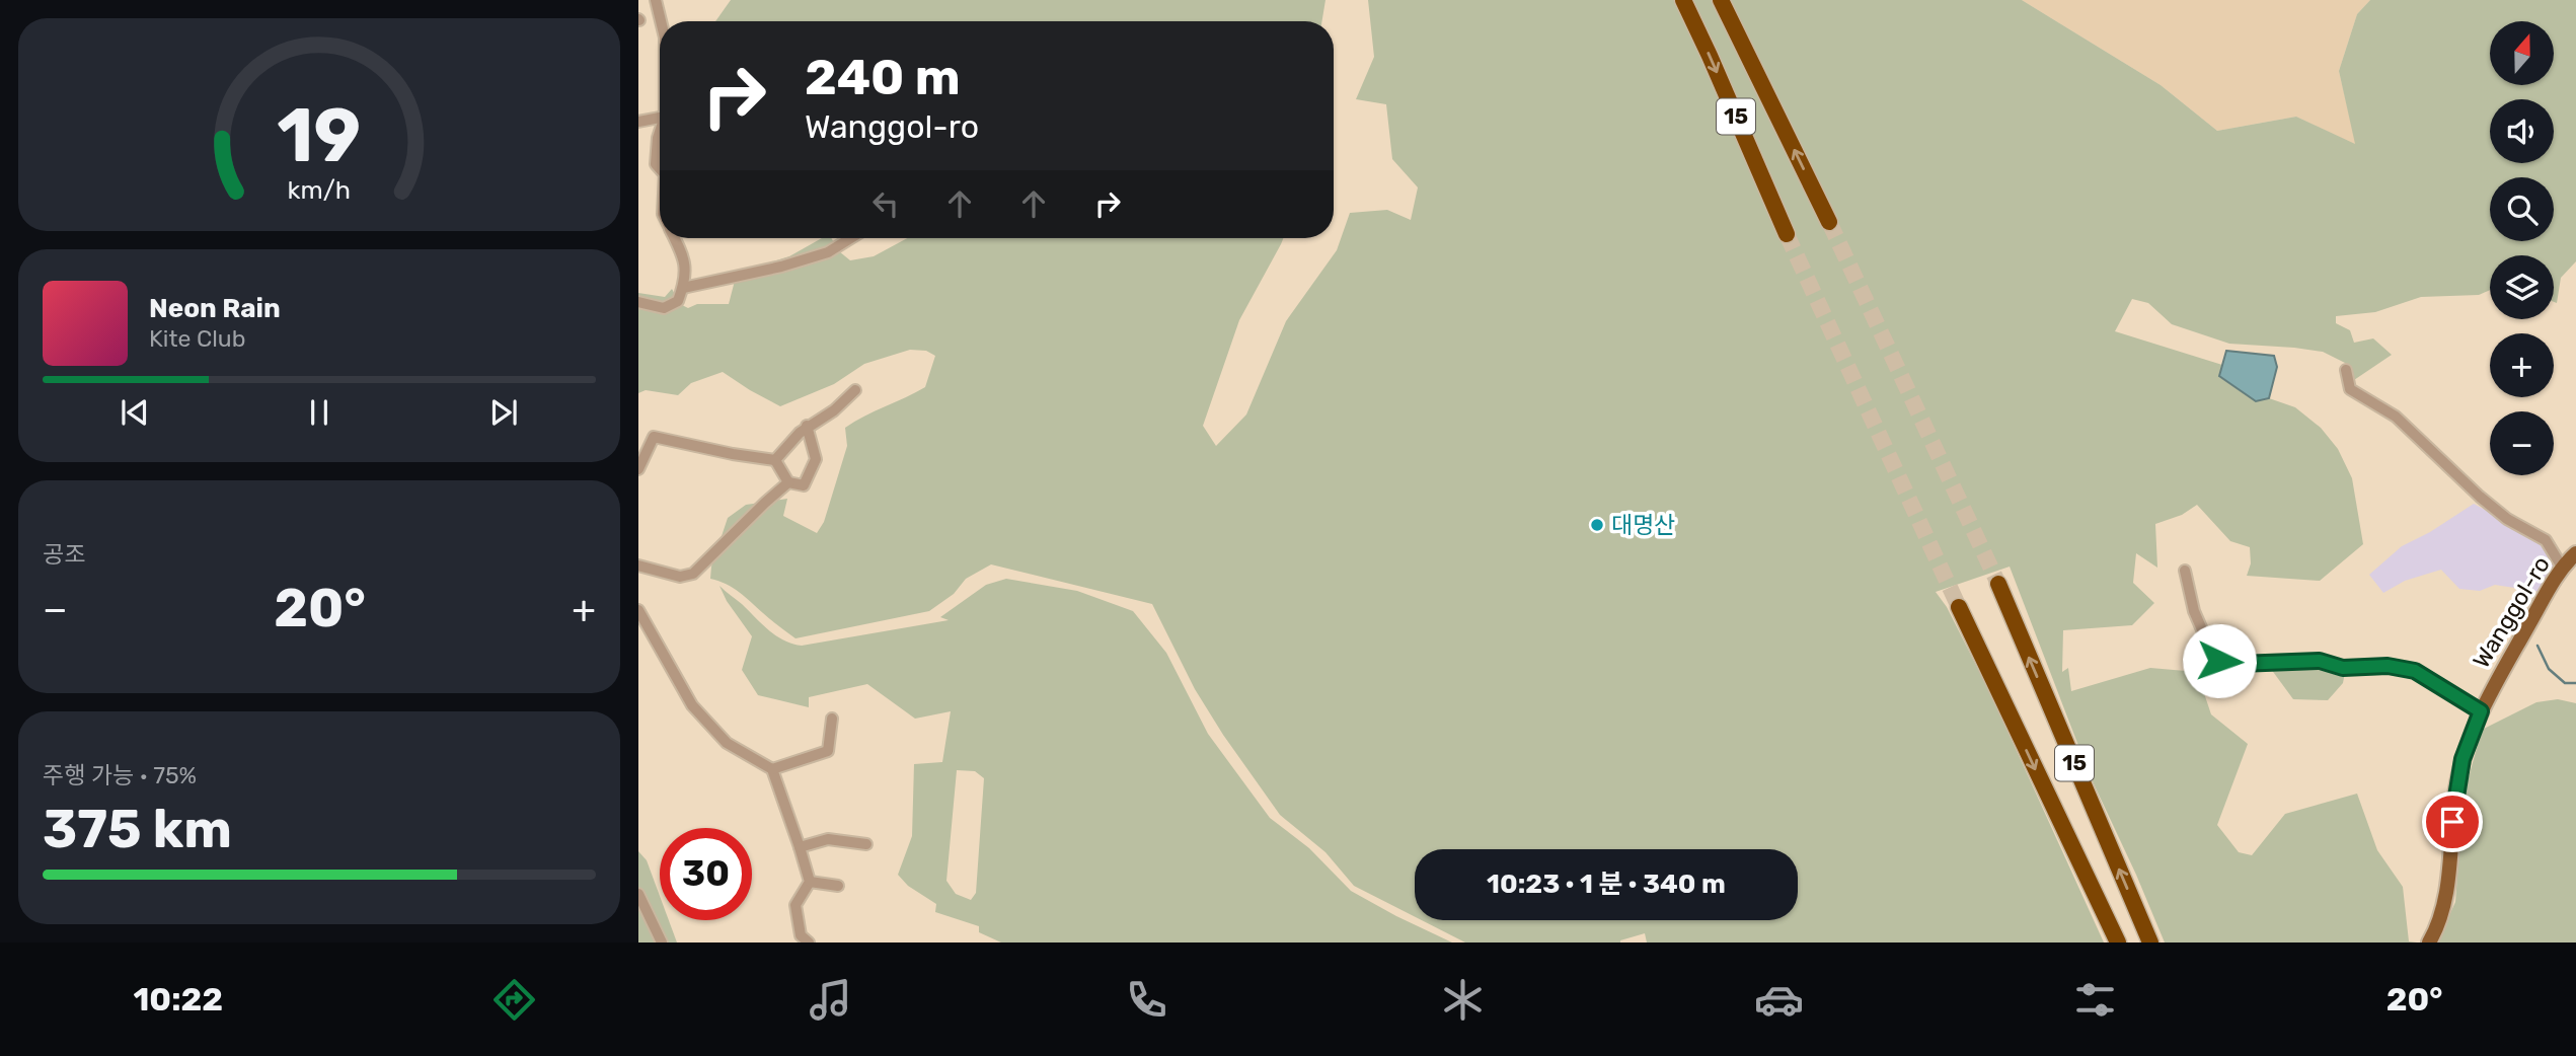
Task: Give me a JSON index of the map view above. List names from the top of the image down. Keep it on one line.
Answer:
{"streets":{"highway":["15"],"main road":["Wanggol-ro"]},"places":["대명산"],"north":"top","page":{"map_buttons":["+","−"],"turn":["240 m","Wanggol-ro"],"song":["Neon Rain","Kite Club"],"tile":["공조",["주행 가능 · 75%","375 km"]],"heat":["−","20°","+"],"limit":"30","trip":"10:23 · 1 분 · 340 m","tabs":["10:22","20°"],"gauge":["19","km/h"]}}
